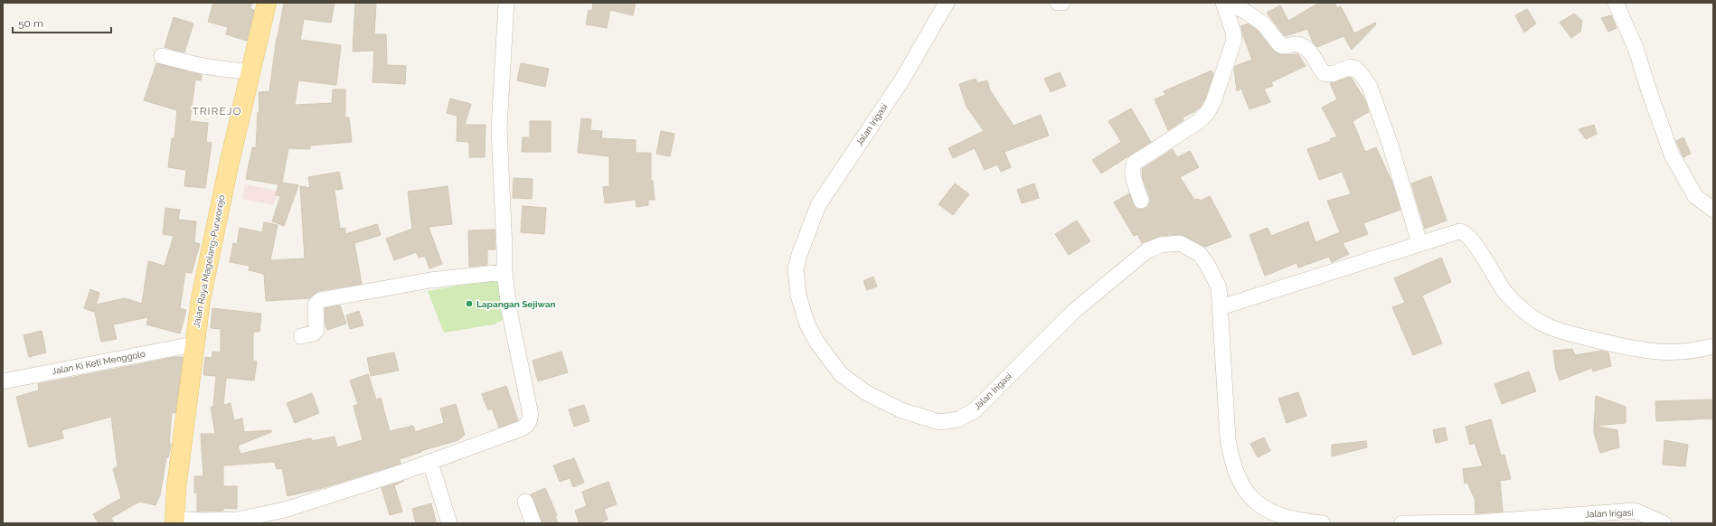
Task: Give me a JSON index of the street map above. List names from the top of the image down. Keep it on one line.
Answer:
{"streets":{"main road":["Jalan Raya Magelang-Purworejo"],"street":["Jalan Irigasi","Jalan Ki Keti Menggolo"]},"crossings":[["Jalan Raya Magelang-Purworejo","Jalan Ki Keti Menggolo"]],"districts":["TRIREJO"],"places":["Lapangan Sejiwan"],"scale_bar":"50 m"}
